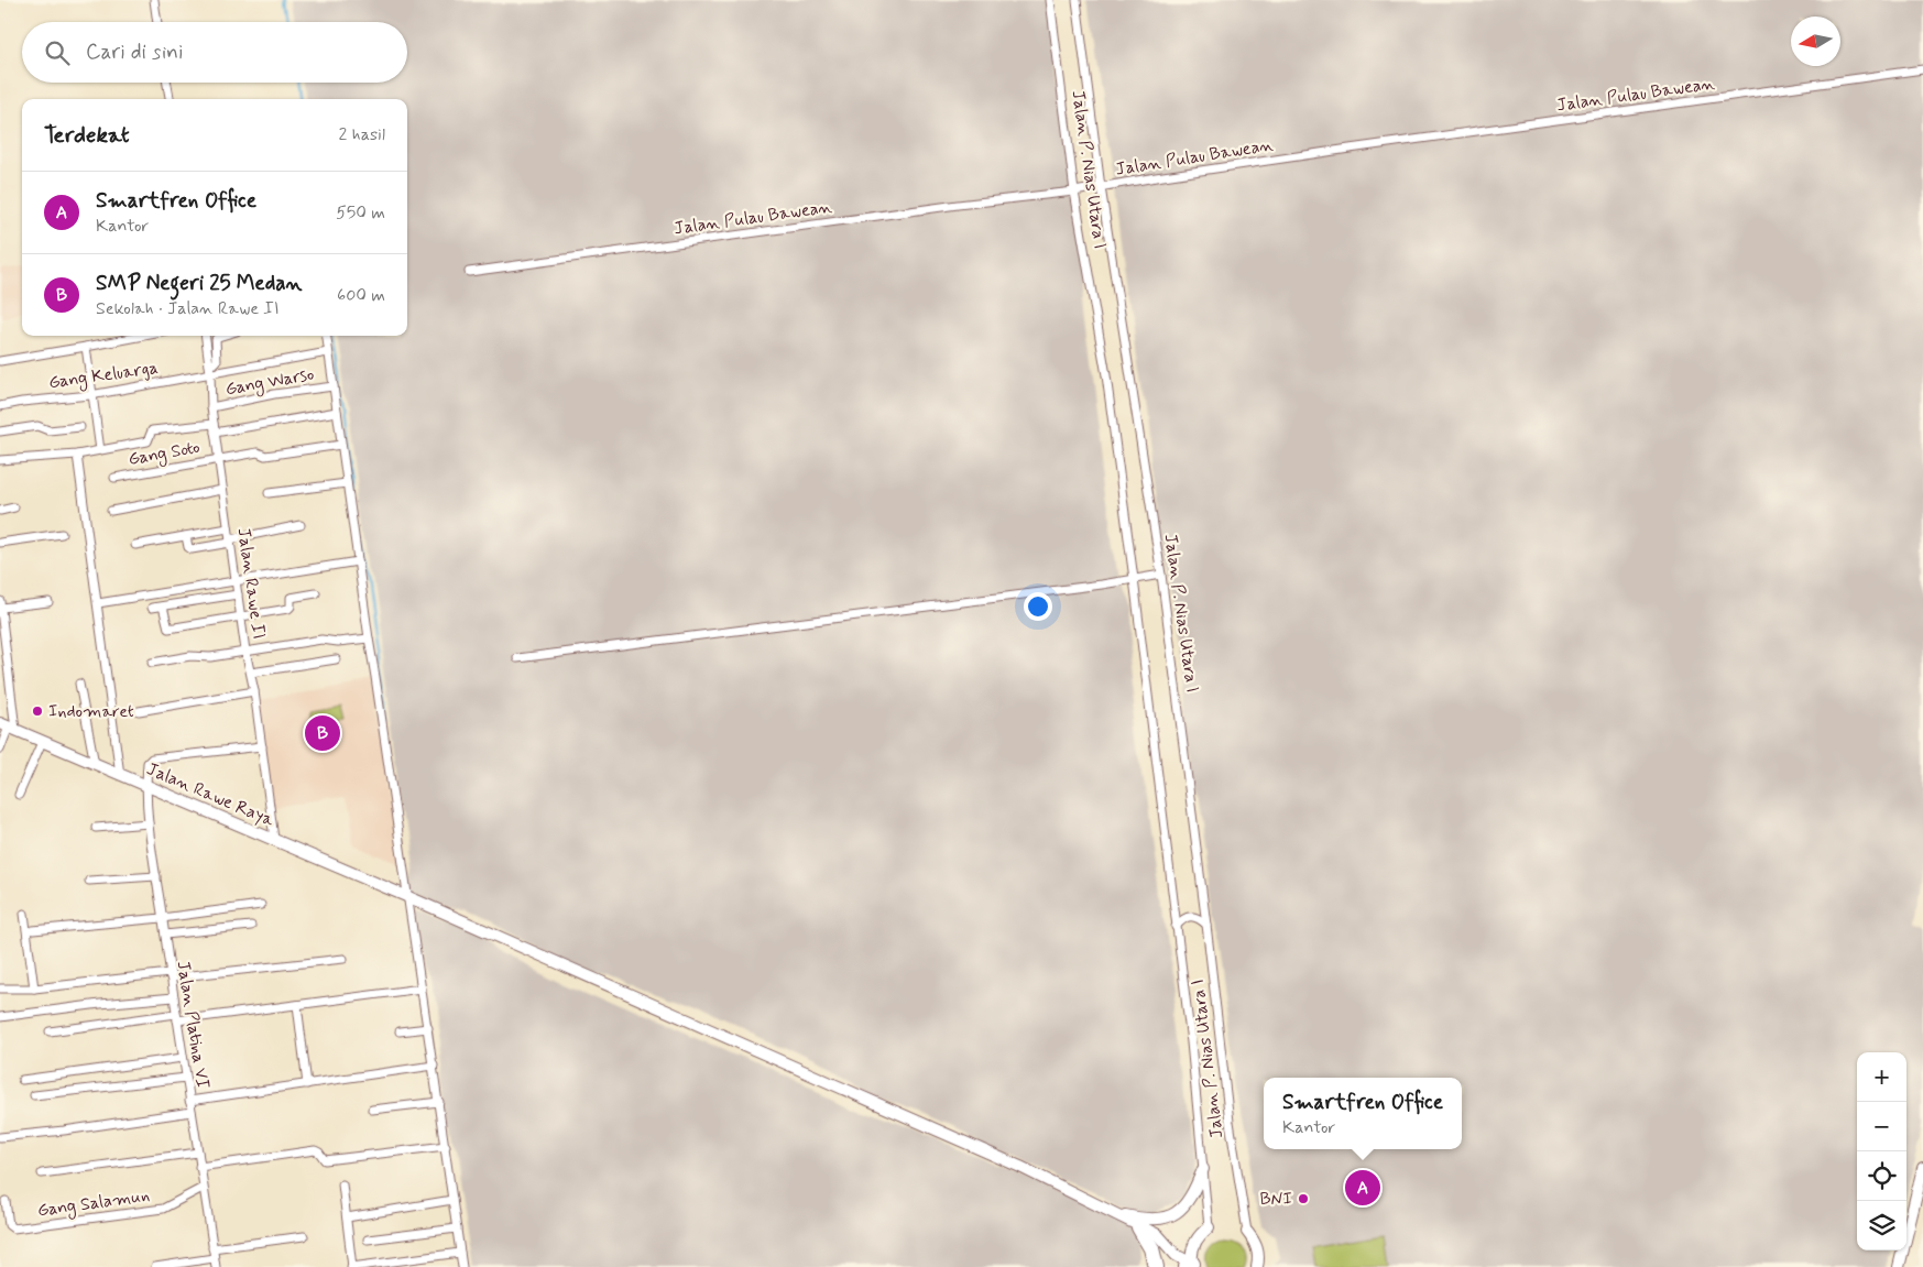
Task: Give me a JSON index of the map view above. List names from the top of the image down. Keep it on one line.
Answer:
{"streets":{"street":["Jalan Pulau Bawean","Jalan P. Nias Utara I","Gang Keluarga","Gang Warso","Gang Soto","Jalan Rawe II","Jalan Rawe Raya","Jalan Platina VI","Gang Salamun"]},"crossings":[["Jalan Pulau Bawean","Jalan P. Nias Utara I"],["Gang Keluarga","Jalan Rawe II"],["Gang Warso","Jalan Rawe II"],["Gang Soto","Jalan Rawe II"],["Jalan Rawe II","Jalan Rawe Raya"],["Jalan Rawe II","Jalan Platina VI"],["Jalan Rawe Raya","Jalan Platina VI"],["Jalan Platina VI","Gang Salamun"]],"places":["Indomaret","BNI"],"north":"left","page":{"search":"Cari di sini","heading":["Terdekat","2 hasil"],"list":[{"mark":"A","name":"Smartfren Office","note":"Kantor","value":"550 m"},{"mark":"B","name":"SMP Negeri 25 Medan","note":"Sekolah · Jalan Rawe II","value":"600 m"}],"pins":["B","A"],"map_buttons":["+","−"],"popup":["Smartfren Office","Kantor"]}}
